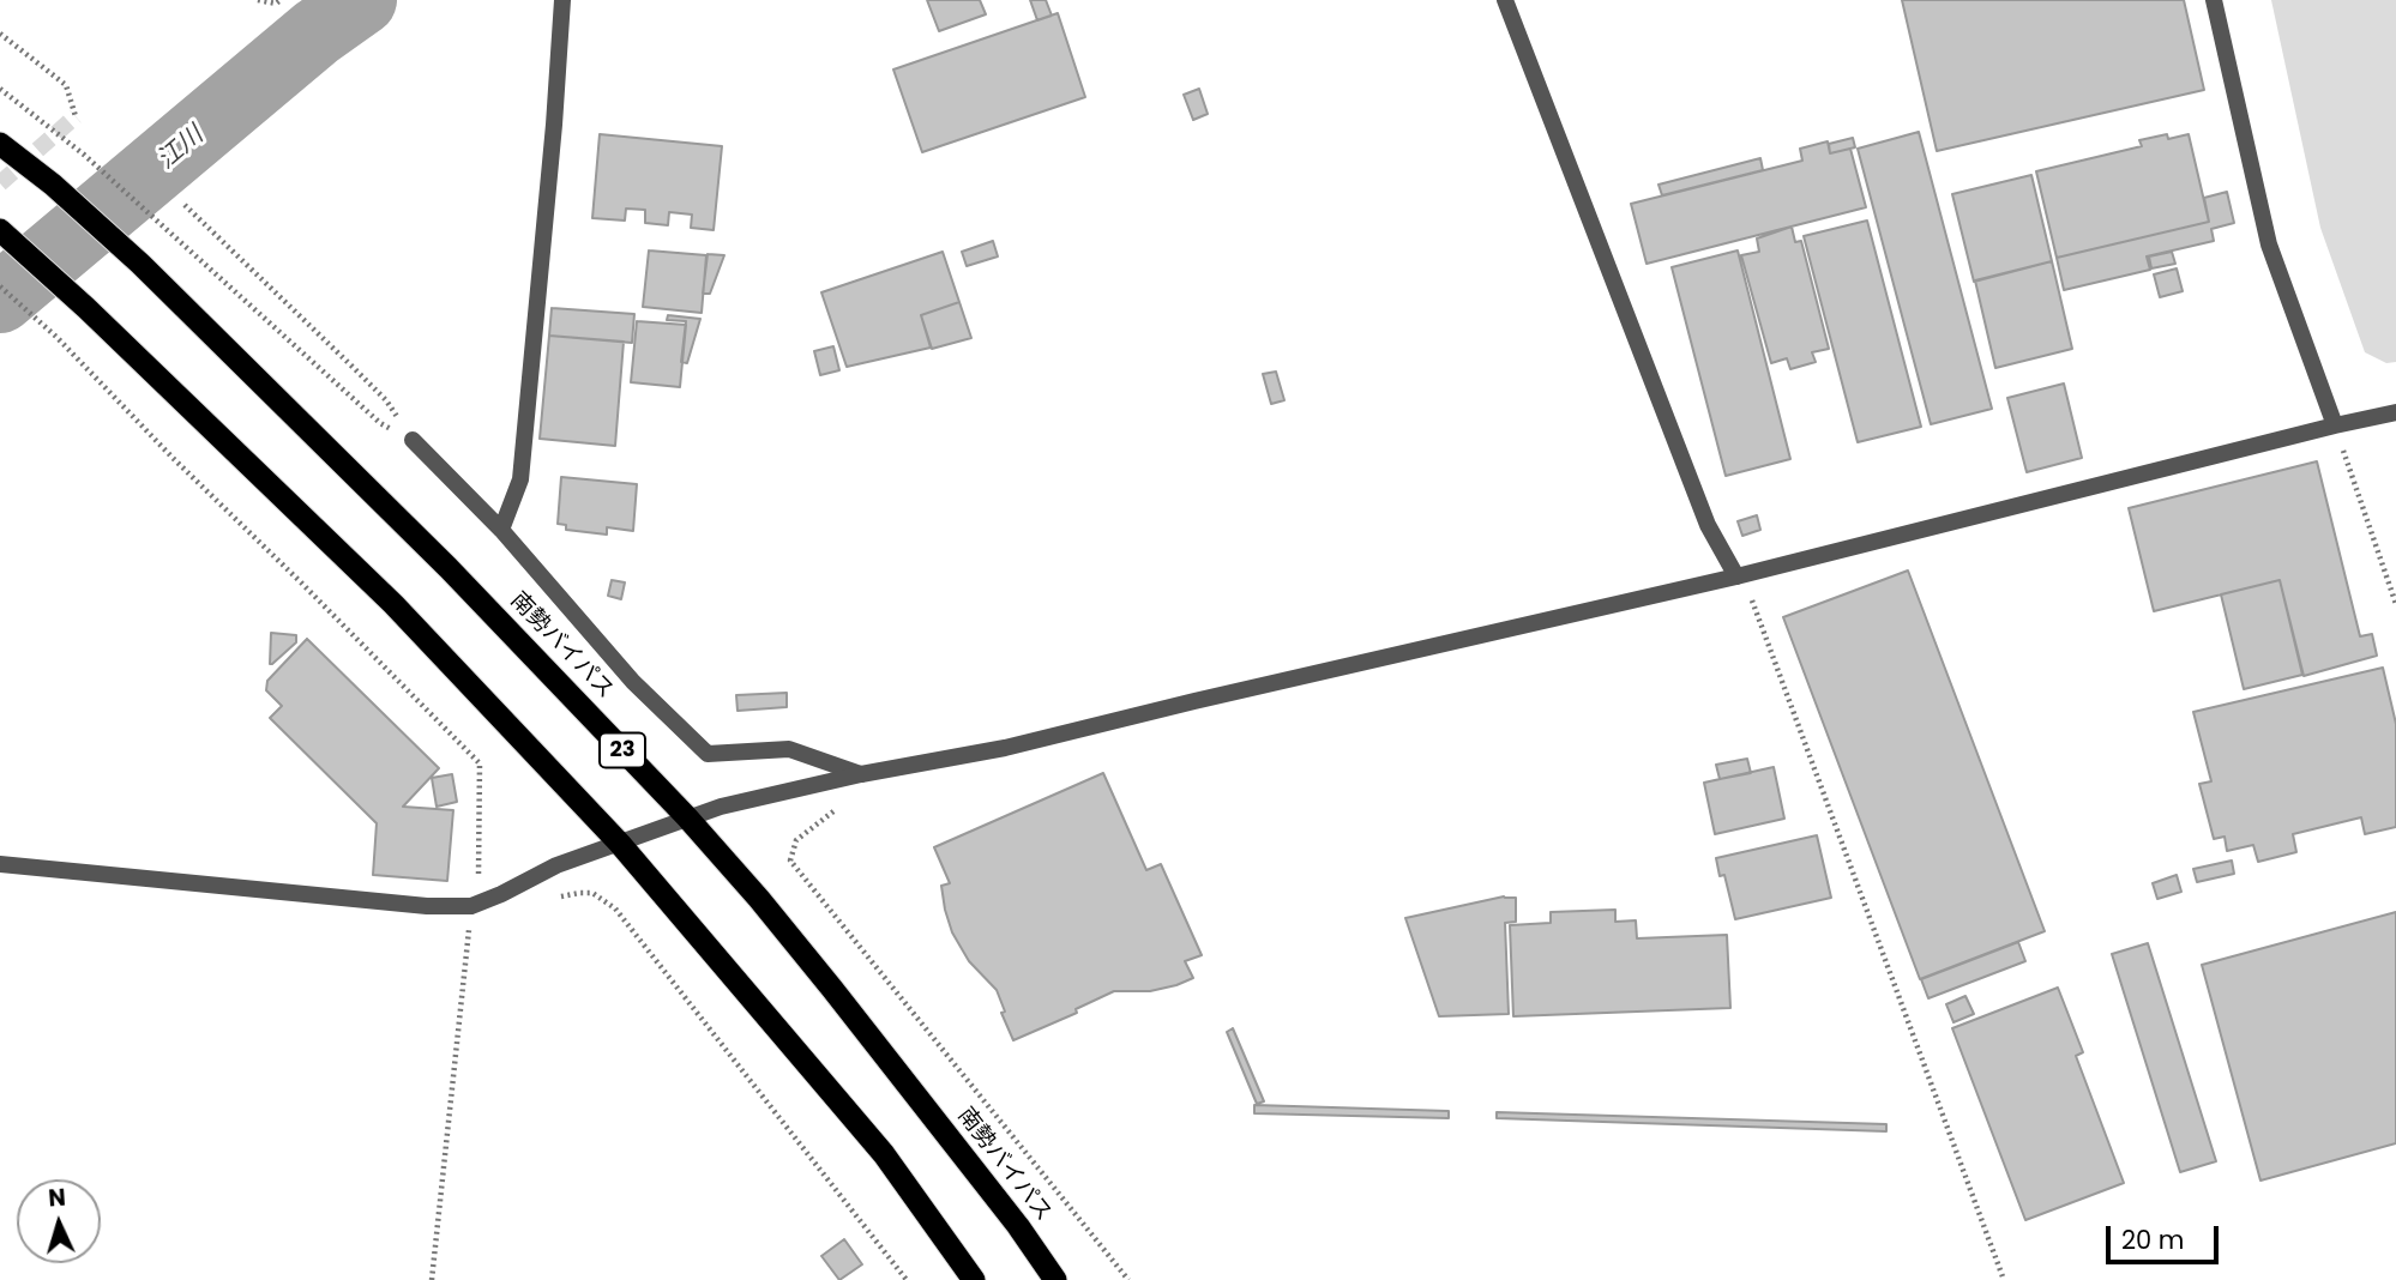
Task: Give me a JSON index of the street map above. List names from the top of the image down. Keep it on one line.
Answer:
{"streets":{"highway":["南勢バイパス","23"]},"water":["江川"],"scale_bar":"20 m","north":"top"}
